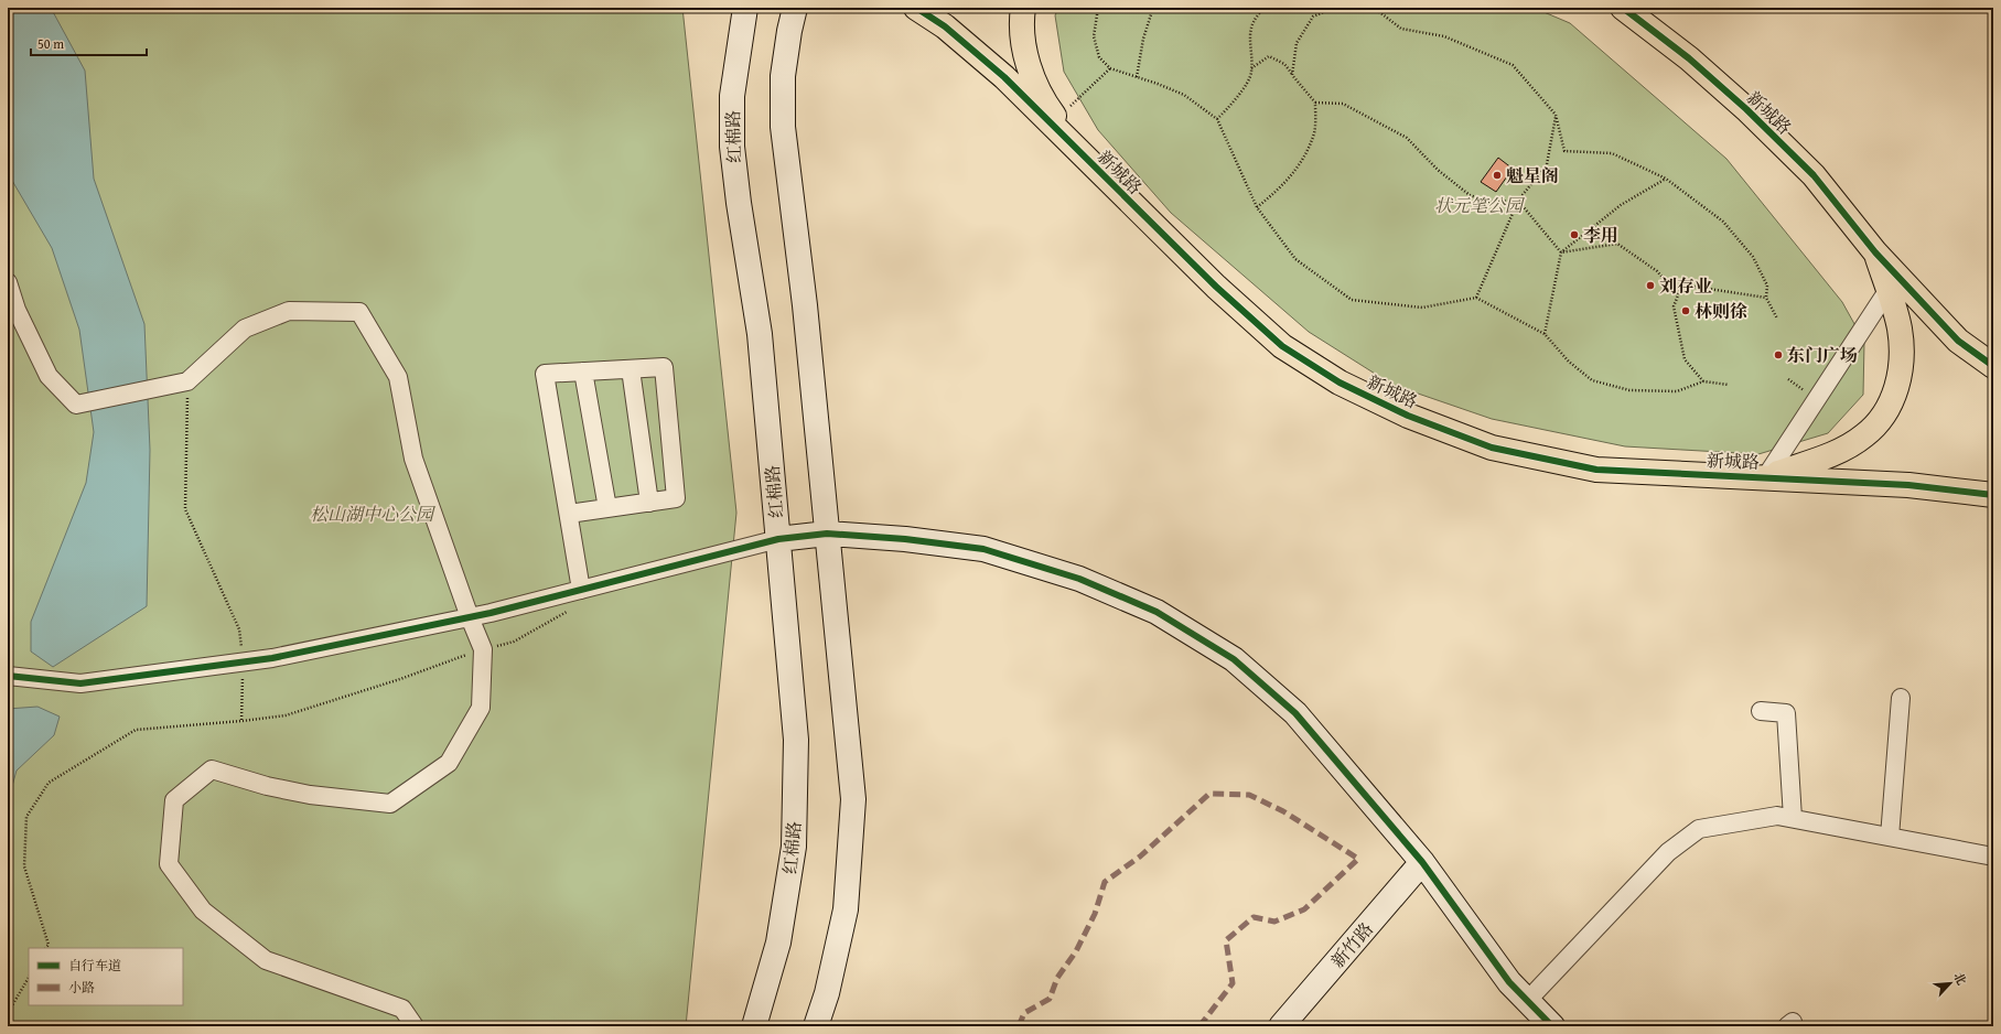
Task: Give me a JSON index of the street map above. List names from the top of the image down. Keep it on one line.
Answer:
{"streets":{"main road":["新城路","红棉路","新竹路"]},"parks":["状元笔公园","松山湖中心公园"],"places":["魁星阁","李用","刘存业","林则徐","东门广场"],"legend":["自行车道","小路"],"scale_bar":"50 m","north":"top right"}
